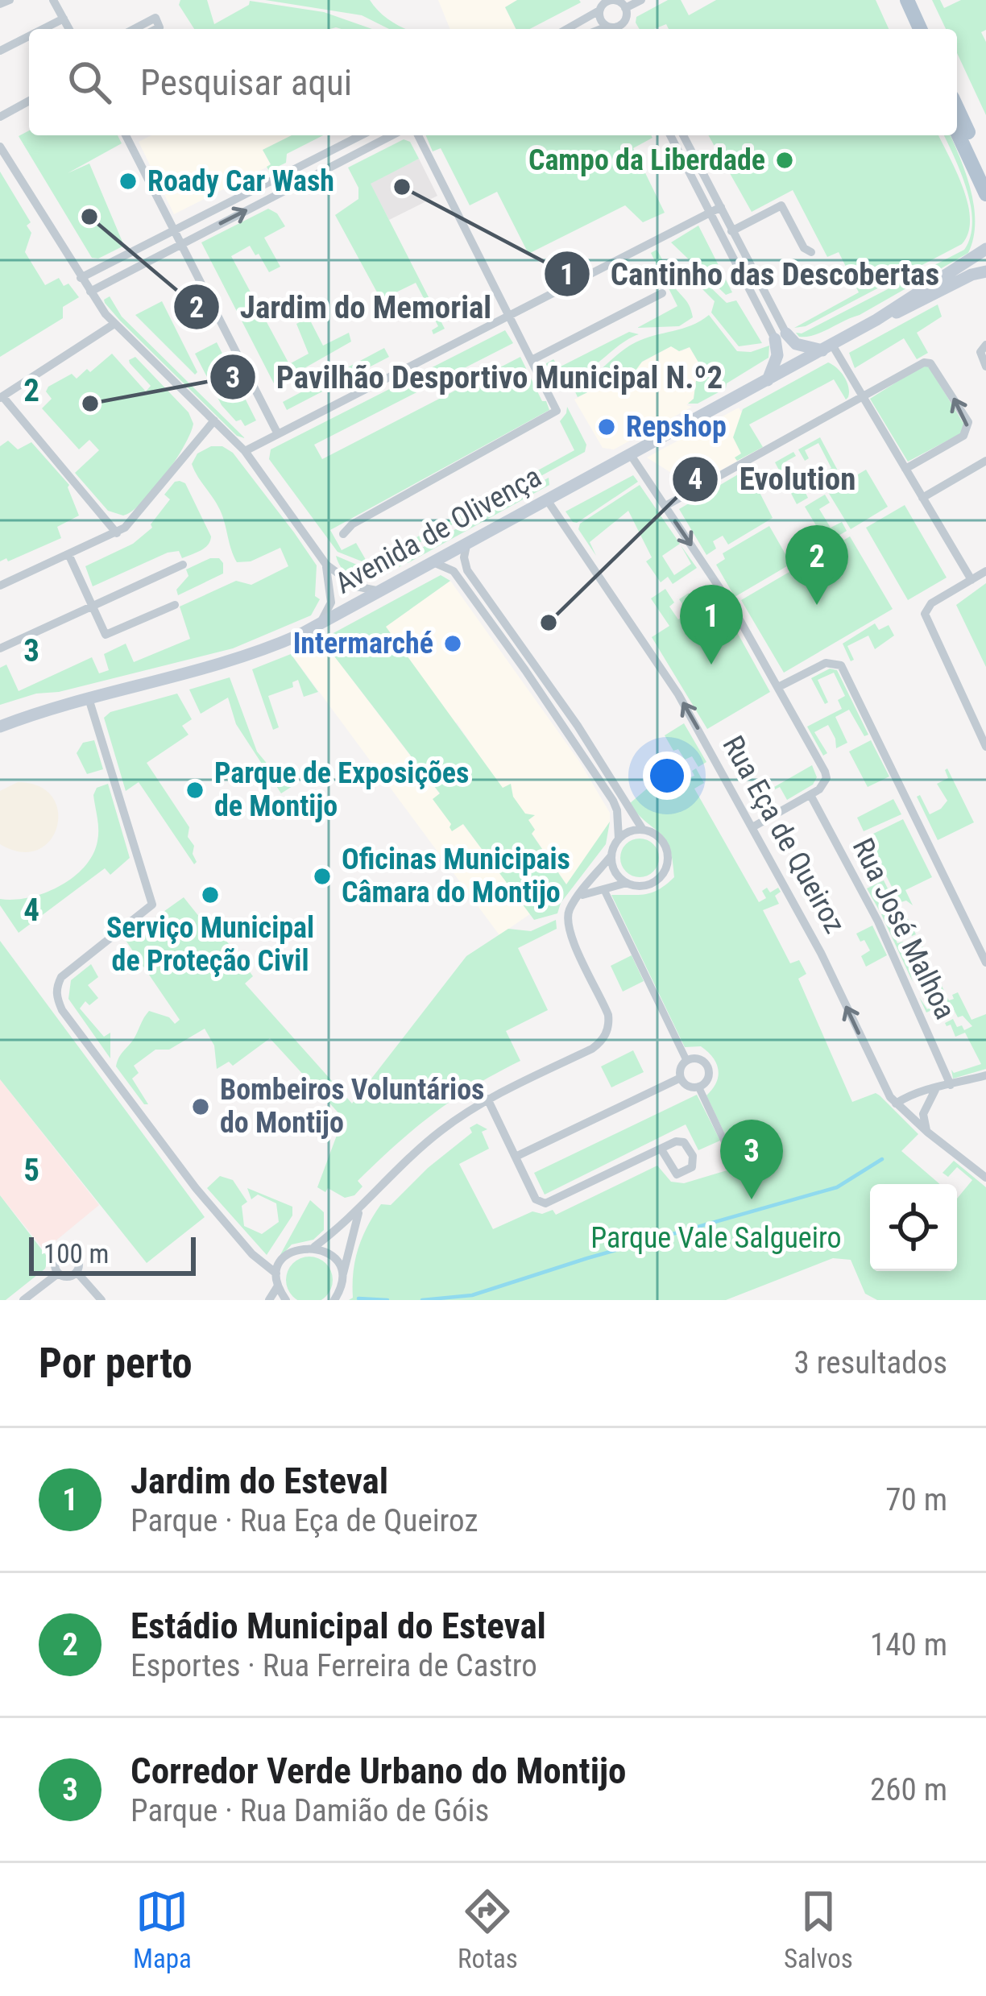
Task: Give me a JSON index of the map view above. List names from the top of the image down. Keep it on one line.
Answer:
{"streets":{"main road":["Avenida de Olivença"],"street":["Rua Eça de Queiroz","Rua José Malhoa"]},"crossings":[["Avenida de Olivença","Rua Eça de Queiroz"]],"one_way":["Rua Eça de Queiroz"],"parks":["Parque Vale Salgueiro"],"places":["Campo da Liberdade","Roady Car Wash","Cantinho das Descobertas","Jardim do Memorial","Pavilhão Desportivo Municipal N.º2","Repshop","Evolution","Intermarché","Parque de Exposições de Montijo","Oficinas Municipais Câmara do Montijo","Serviço Municipal de Proteção Civil","Bombeiros Voluntários do Montijo"],"scale_bar":"100 m","page":{"search":"Pesquisar aqui","pins":["2","1","3"],"scale":"100 m","heading":["Por perto","3 resultados"],"list":[{"mark":"1","name":"Jardim do Esteval","note":"Parque · Rua Eça de Queiroz","value":"70 m"},{"mark":"2","name":"Estádio Municipal do Esteval","note":"Esportes · Rua Ferreira de Castro","value":"140 m"},{"mark":"3","name":"Corredor Verde Urbano do Montijo","note":"Parque · Rua Damião de Góis","value":"260 m"}],"nav":["Mapa","Rotas","Salvos"]},"grid":{"rows":["2","3","4","5"]}}
